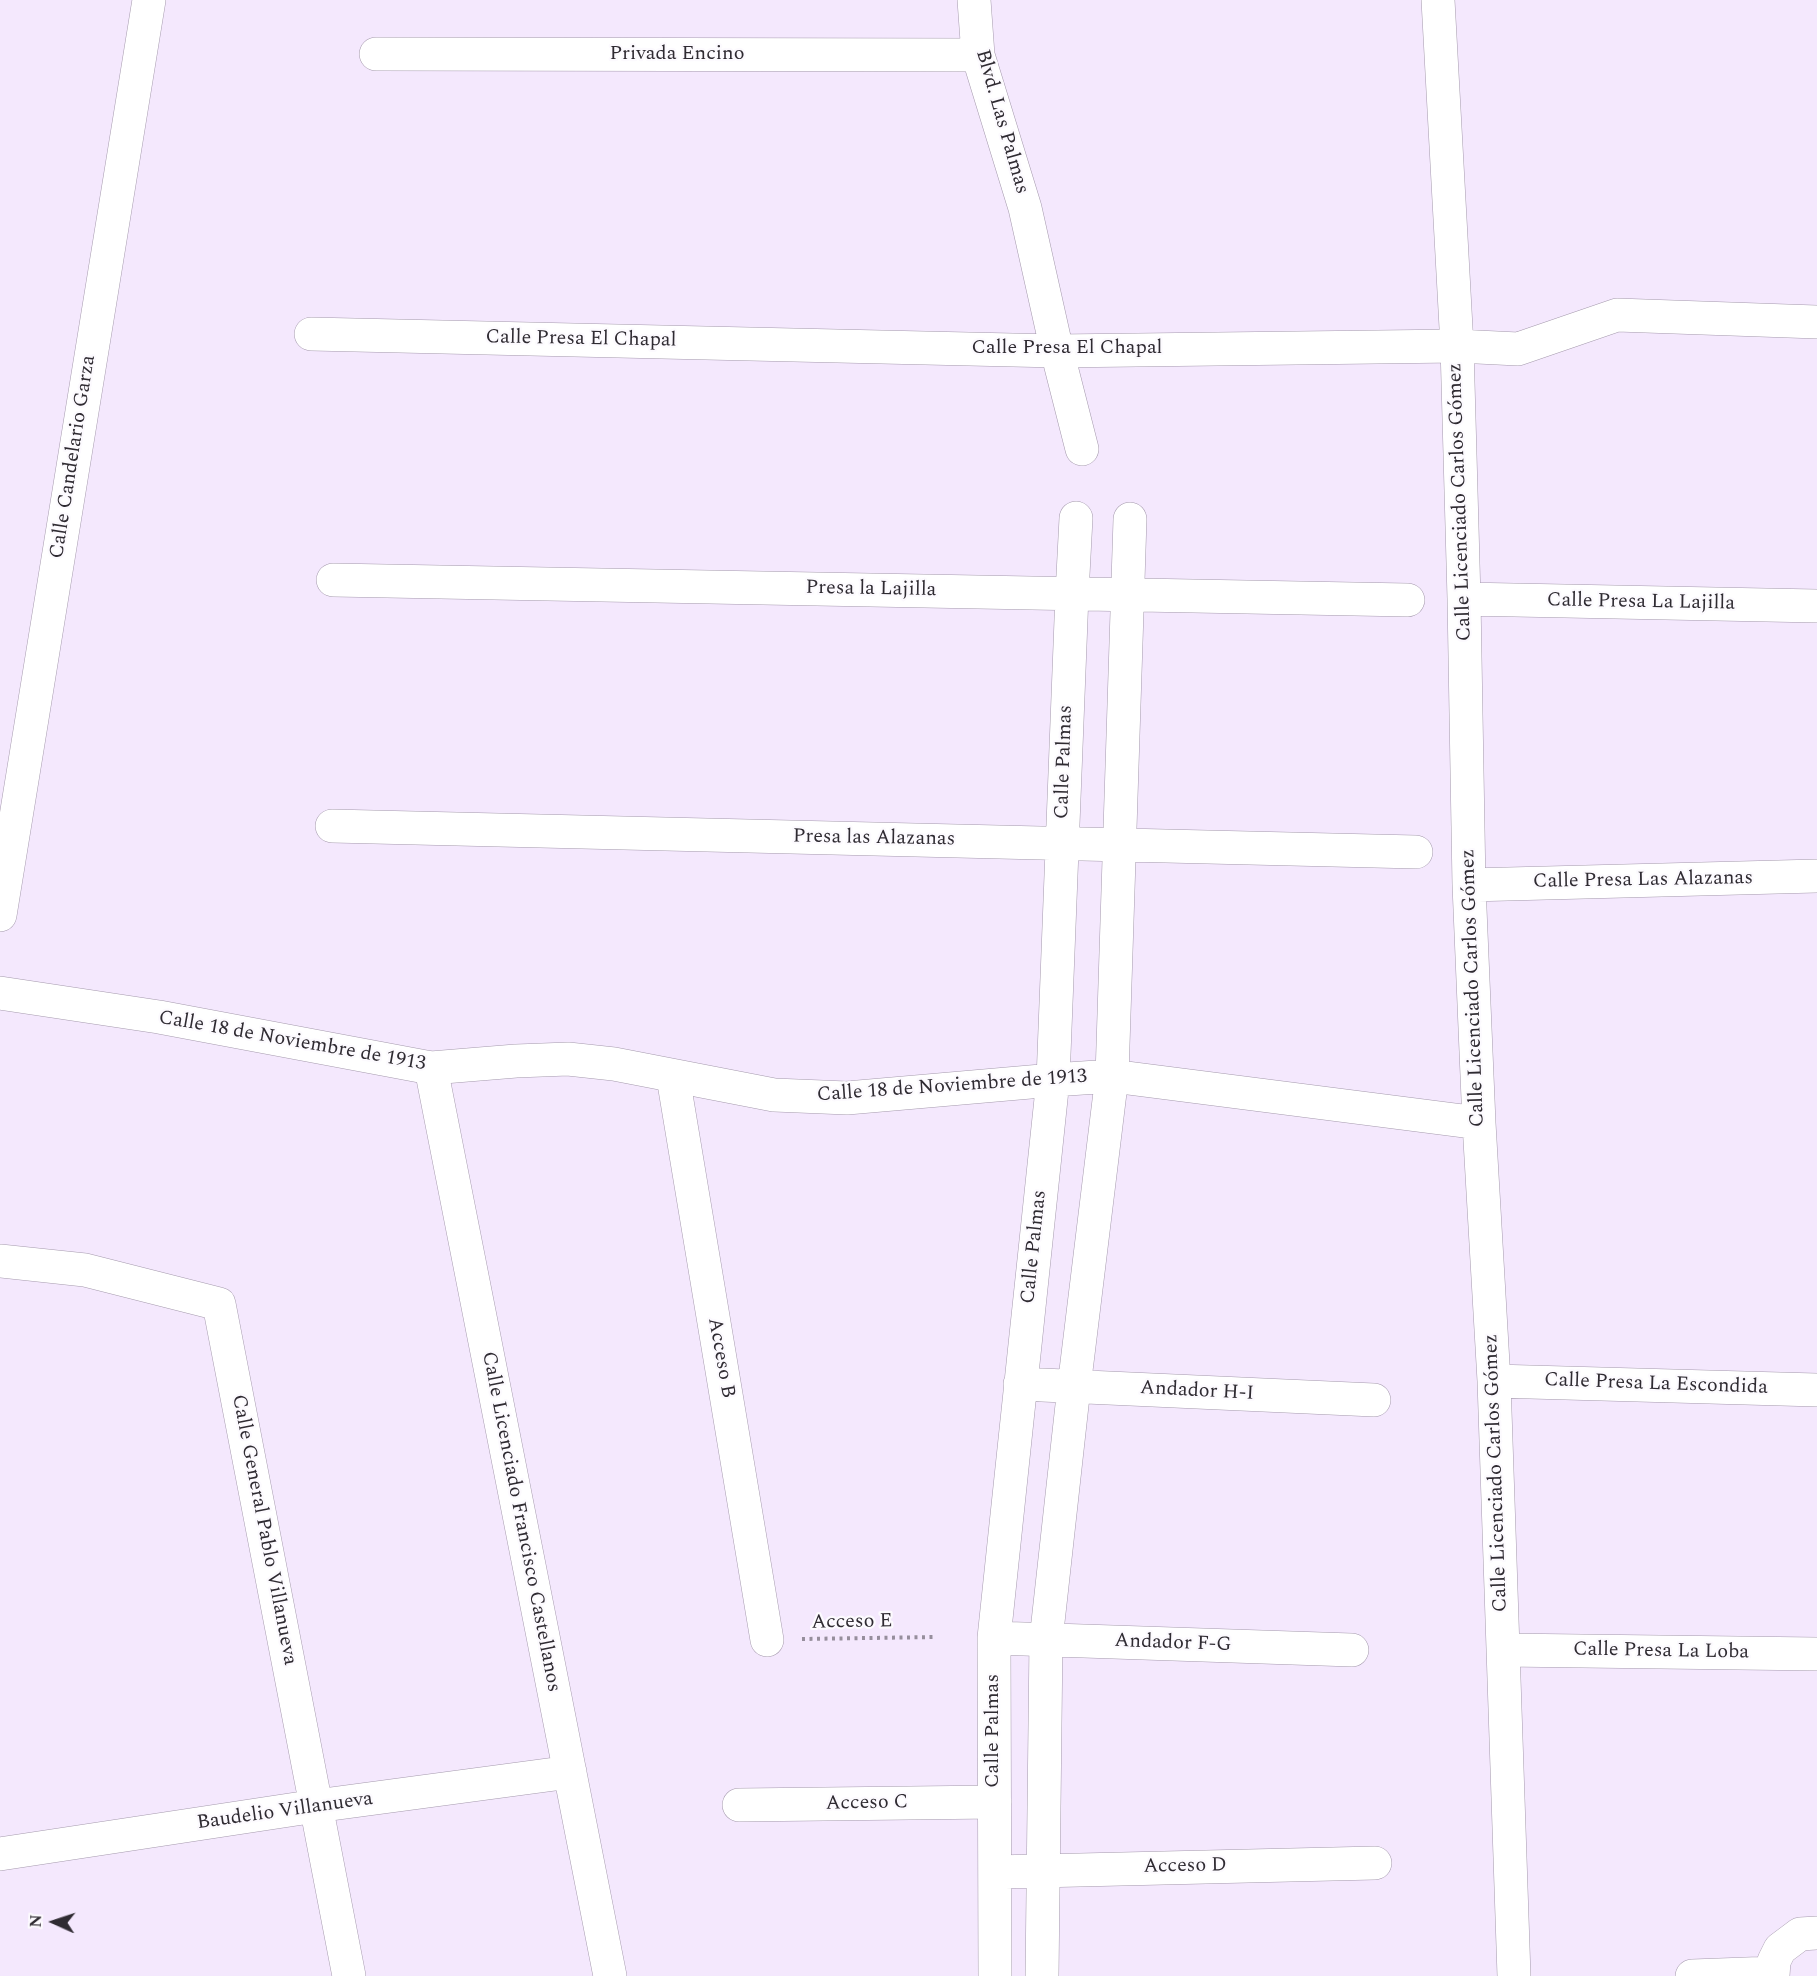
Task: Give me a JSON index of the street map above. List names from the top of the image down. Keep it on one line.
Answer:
{"streets":{"street":["Privada Encino","Blvd. Las Palmas","Calle Presa El Chapal","Calle Candelario Garza","Calle Licenciado Carlos Gómez","Presa la Lajilla","Calle Presa La Lajilla","Calle Palmas","Presa las Alazanas","Calle Presa Las Alazanas","Calle 18 de Noviembre de 1913","Acceso B","Calle Presa La Escondida","Andador H-I","Calle Licenciado Francisco Castellanos","Calle General Pablo Villanueva","Andador F-G","Calle Presa La Loba","Acceso C","Baudelio Villanueva","Acceso D"],"path":["Acceso E"]},"crossings":[["Privada Encino","Blvd. Las Palmas"],["Blvd. Las Palmas","Calle Presa El Chapal"],["Calle Presa El Chapal","Calle Licenciado Carlos Gómez"],["Calle Licenciado Carlos Gómez","Calle Presa La Lajilla"],["Calle Licenciado Carlos Gómez","Calle Presa Las Alazanas"],["Calle Licenciado Carlos Gómez","Calle 18 de Noviembre de 1913"],["Calle Licenciado Carlos Gómez","Calle Presa La Escondida"],["Calle Licenciado Carlos Gómez","Calle Presa La Loba"],["Presa la Lajilla","Calle Palmas"],["Calle Palmas","Presa las Alazanas"],["Calle Palmas","Calle 18 de Noviembre de 1913"],["Calle Palmas","Andador H-I"],["Calle Palmas","Andador F-G"],["Calle Palmas","Acceso C"],["Calle Palmas","Acceso D"],["Calle 18 de Noviembre de 1913","Acceso B"],["Calle 18 de Noviembre de 1913","Calle Licenciado Francisco Castellanos"],["Acceso B","Acceso E"],["Calle Licenciado Francisco Castellanos","Baudelio Villanueva"],["Calle General Pablo Villanueva","Baudelio Villanueva"]],"north":"left"}
